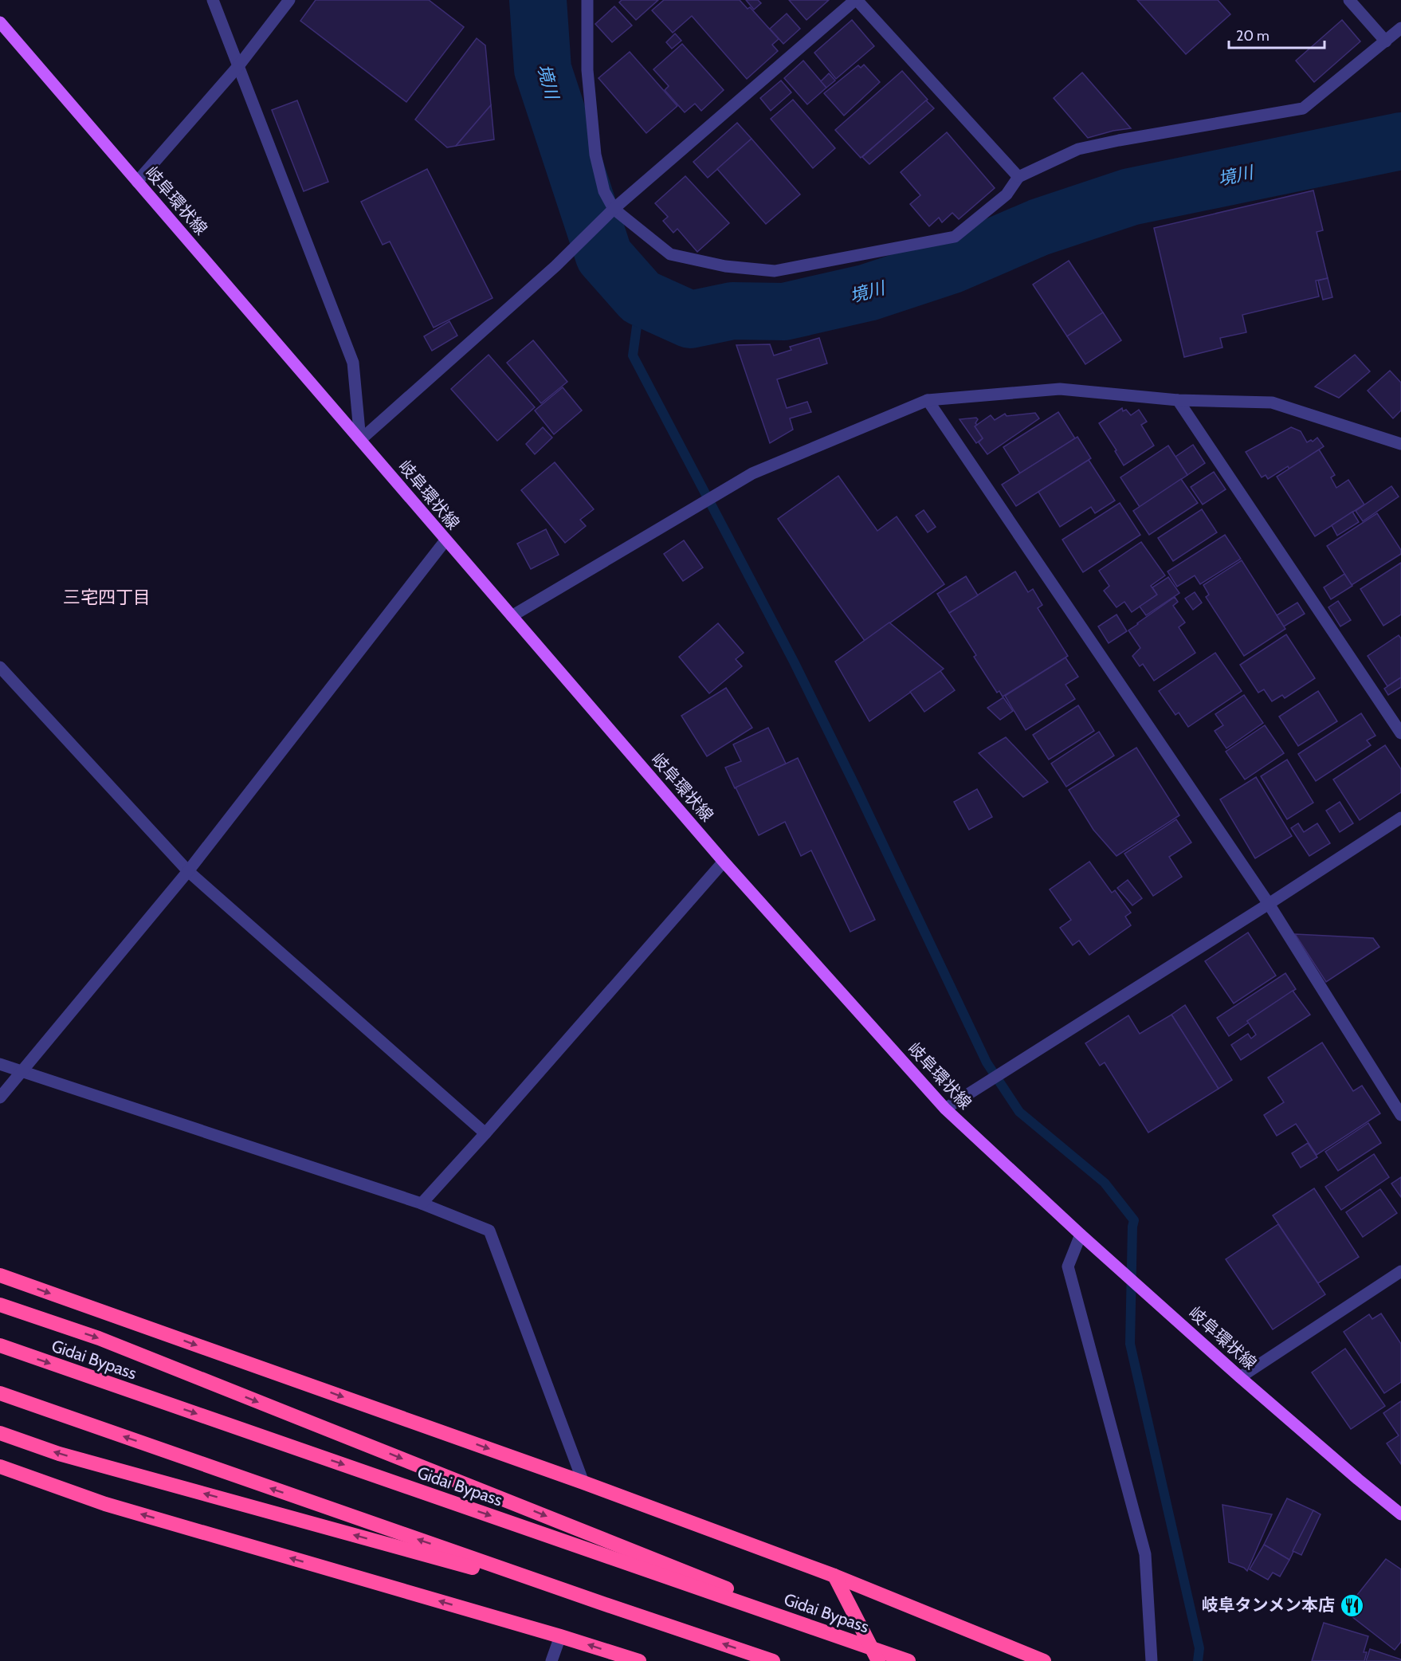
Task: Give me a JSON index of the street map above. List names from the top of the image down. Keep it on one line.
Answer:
{"streets":{"highway":["Gidai Bypass"],"main road":["岐阜環状線"]},"districts":["三宅四丁目"],"water":["境川"],"places":{"restaurant":["岐阜タンメン本店"]},"scale_bar":"20 m"}
